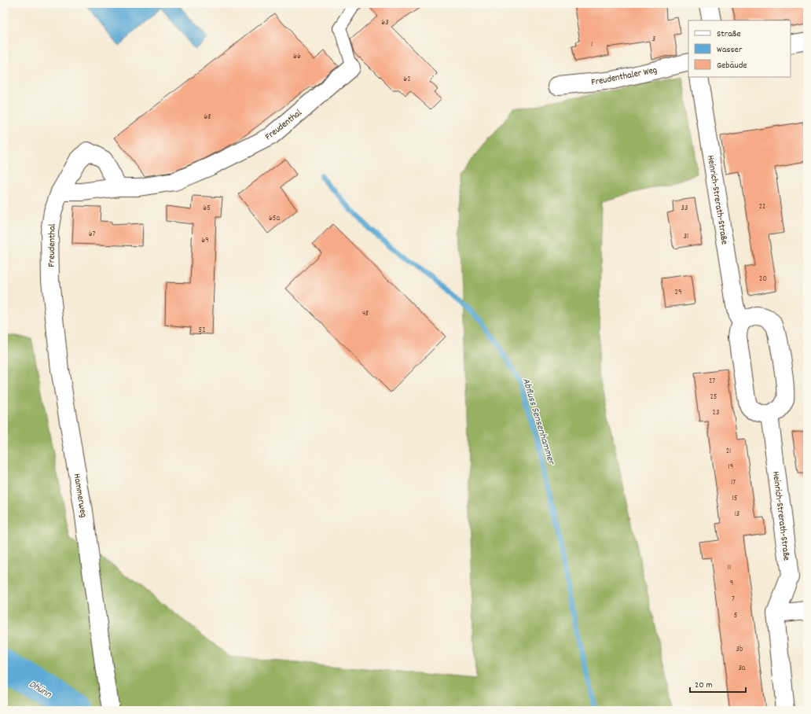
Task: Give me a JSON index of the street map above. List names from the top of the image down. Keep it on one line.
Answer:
{"streets":{"street":["Freudenthaler Weg","Freudenthal","Heinrich-Strerath-Straße","Hammerweg"]},"crossings":[["Freudenthal","Hammerweg"]],"water":["Abfluss Sensenhammer","Dhünn"],"house_numbers":["63","3","1","66","62","68","22","65","33","65a","67","31","69","20","29","48","52","27","25","23","21","19","17","15","13","11","9","7","5","3b","3a"],"legend":["Straße","Wasser","Gebäude"],"scale_bar":"20 m"}
